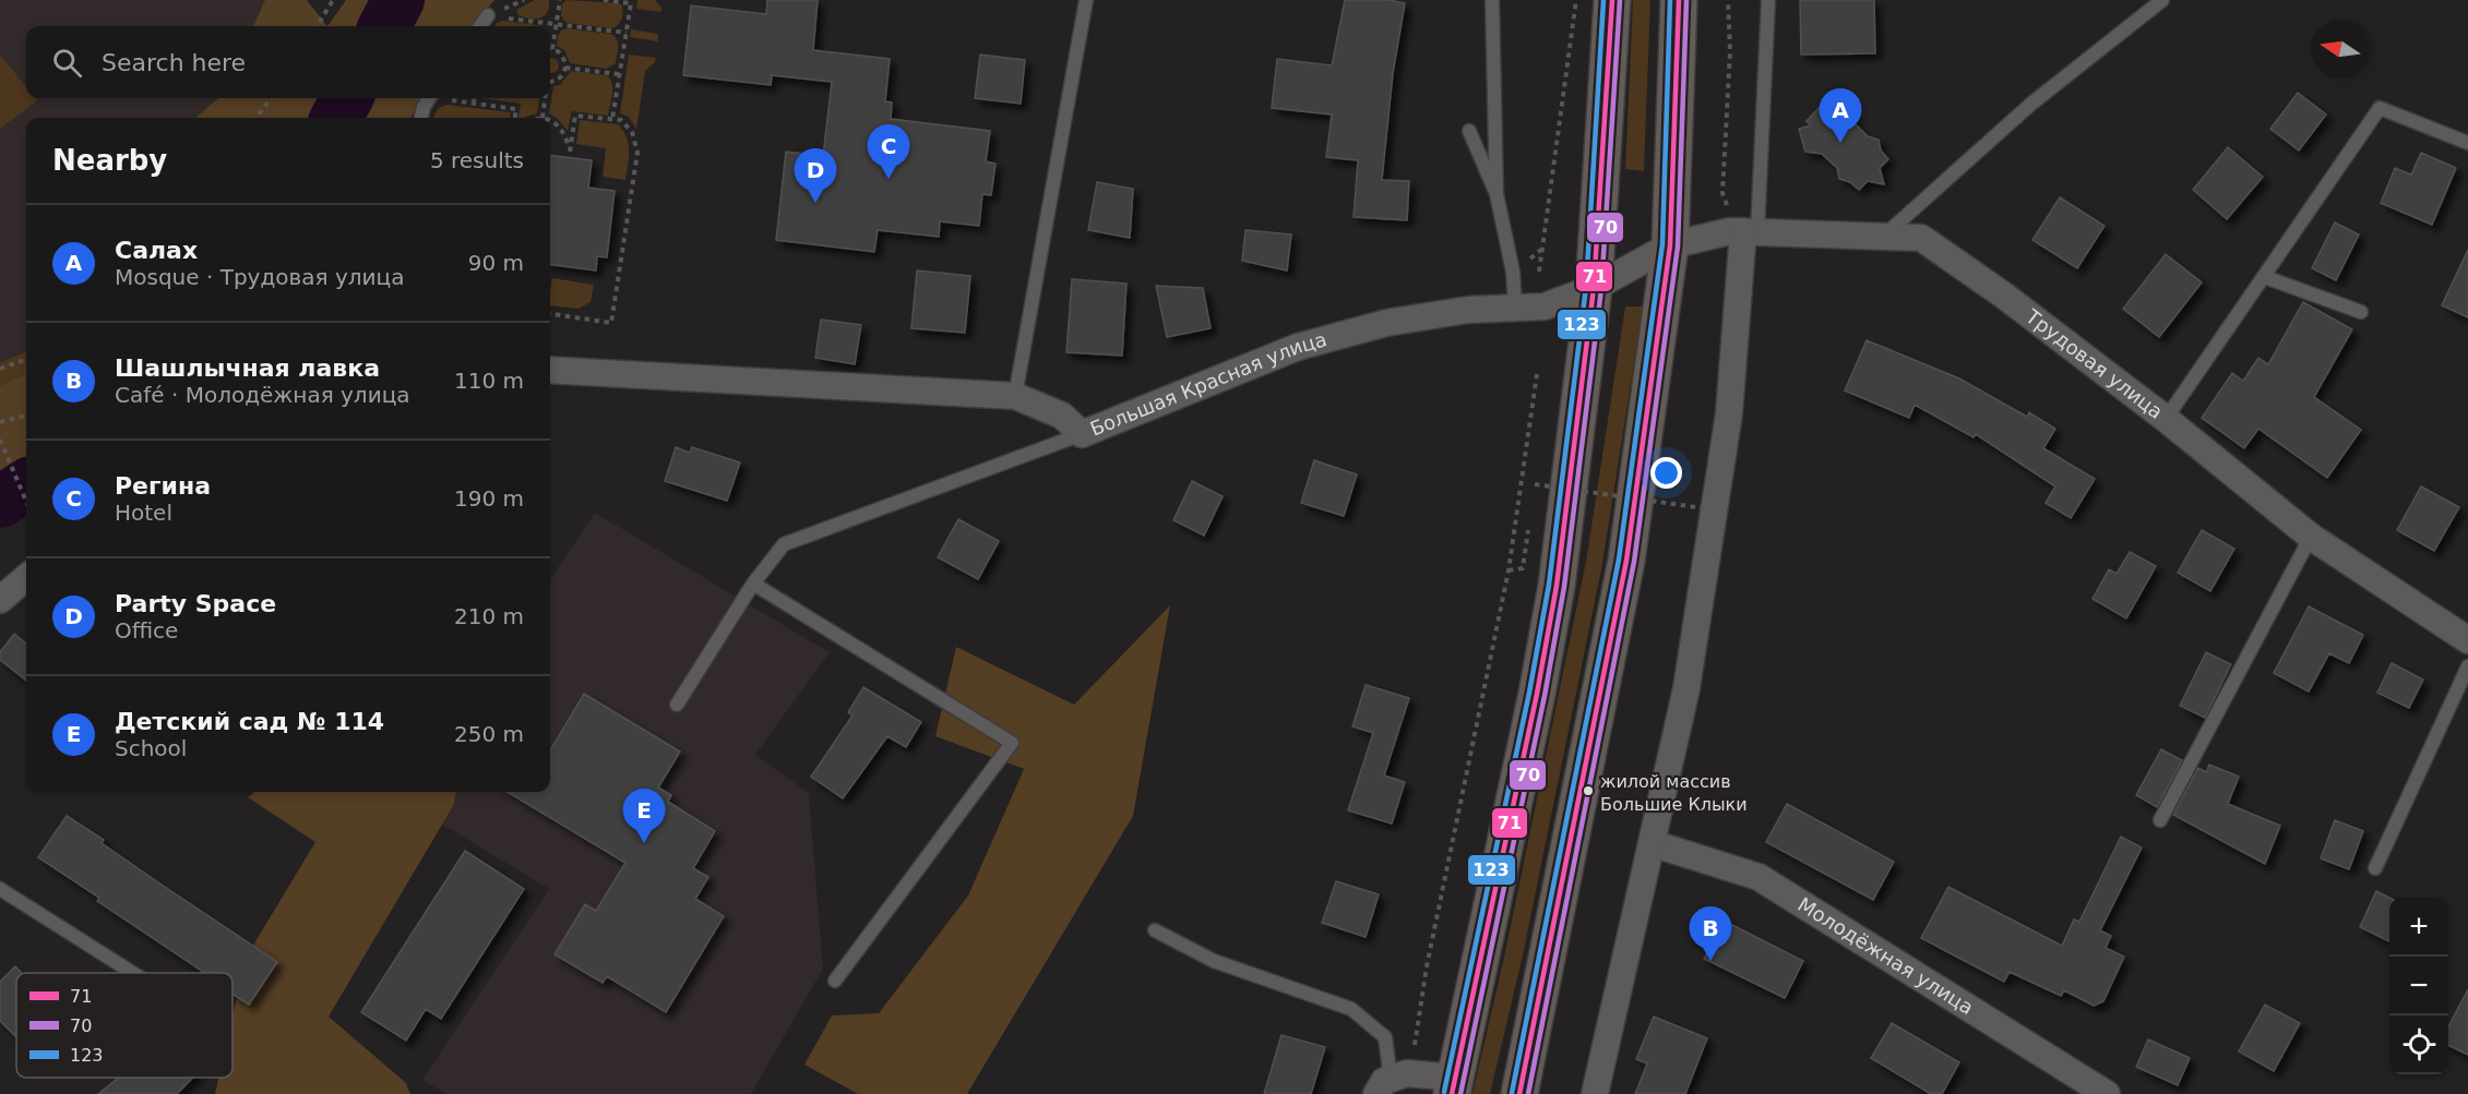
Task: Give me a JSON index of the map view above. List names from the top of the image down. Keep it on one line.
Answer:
{"streets":{"street":["Трудовая улица","Большая Красная улица","Молодёжная улица"]},"crossings":[["Трудовая улица","Большая Красная улица"]],"places":["жилой массив Большие Клыки"],"lines":["transit line 71","transit line 70","transit line 123"],"legend":["71","70","123"],"north":"left","page":{"search":"Search here","pins":["A","C","D","E","B"],"heading":["Nearby","5 results"],"list":[{"mark":"A","name":"Салах","note":"Mosque · Трудовая улица","value":"90 m"},{"mark":"B","name":"Шашлычная лавка","note":"Café · Молодёжная улица","value":"110 m"},{"mark":"C","name":"Регина","note":"Hotel","value":"190 m"},{"mark":"D","name":"Party Space","note":"Office","value":"210 m"},{"mark":"E","name":"Детский сад № 114","note":"School","value":"250 m"}],"map_buttons":["+","−"]}}
